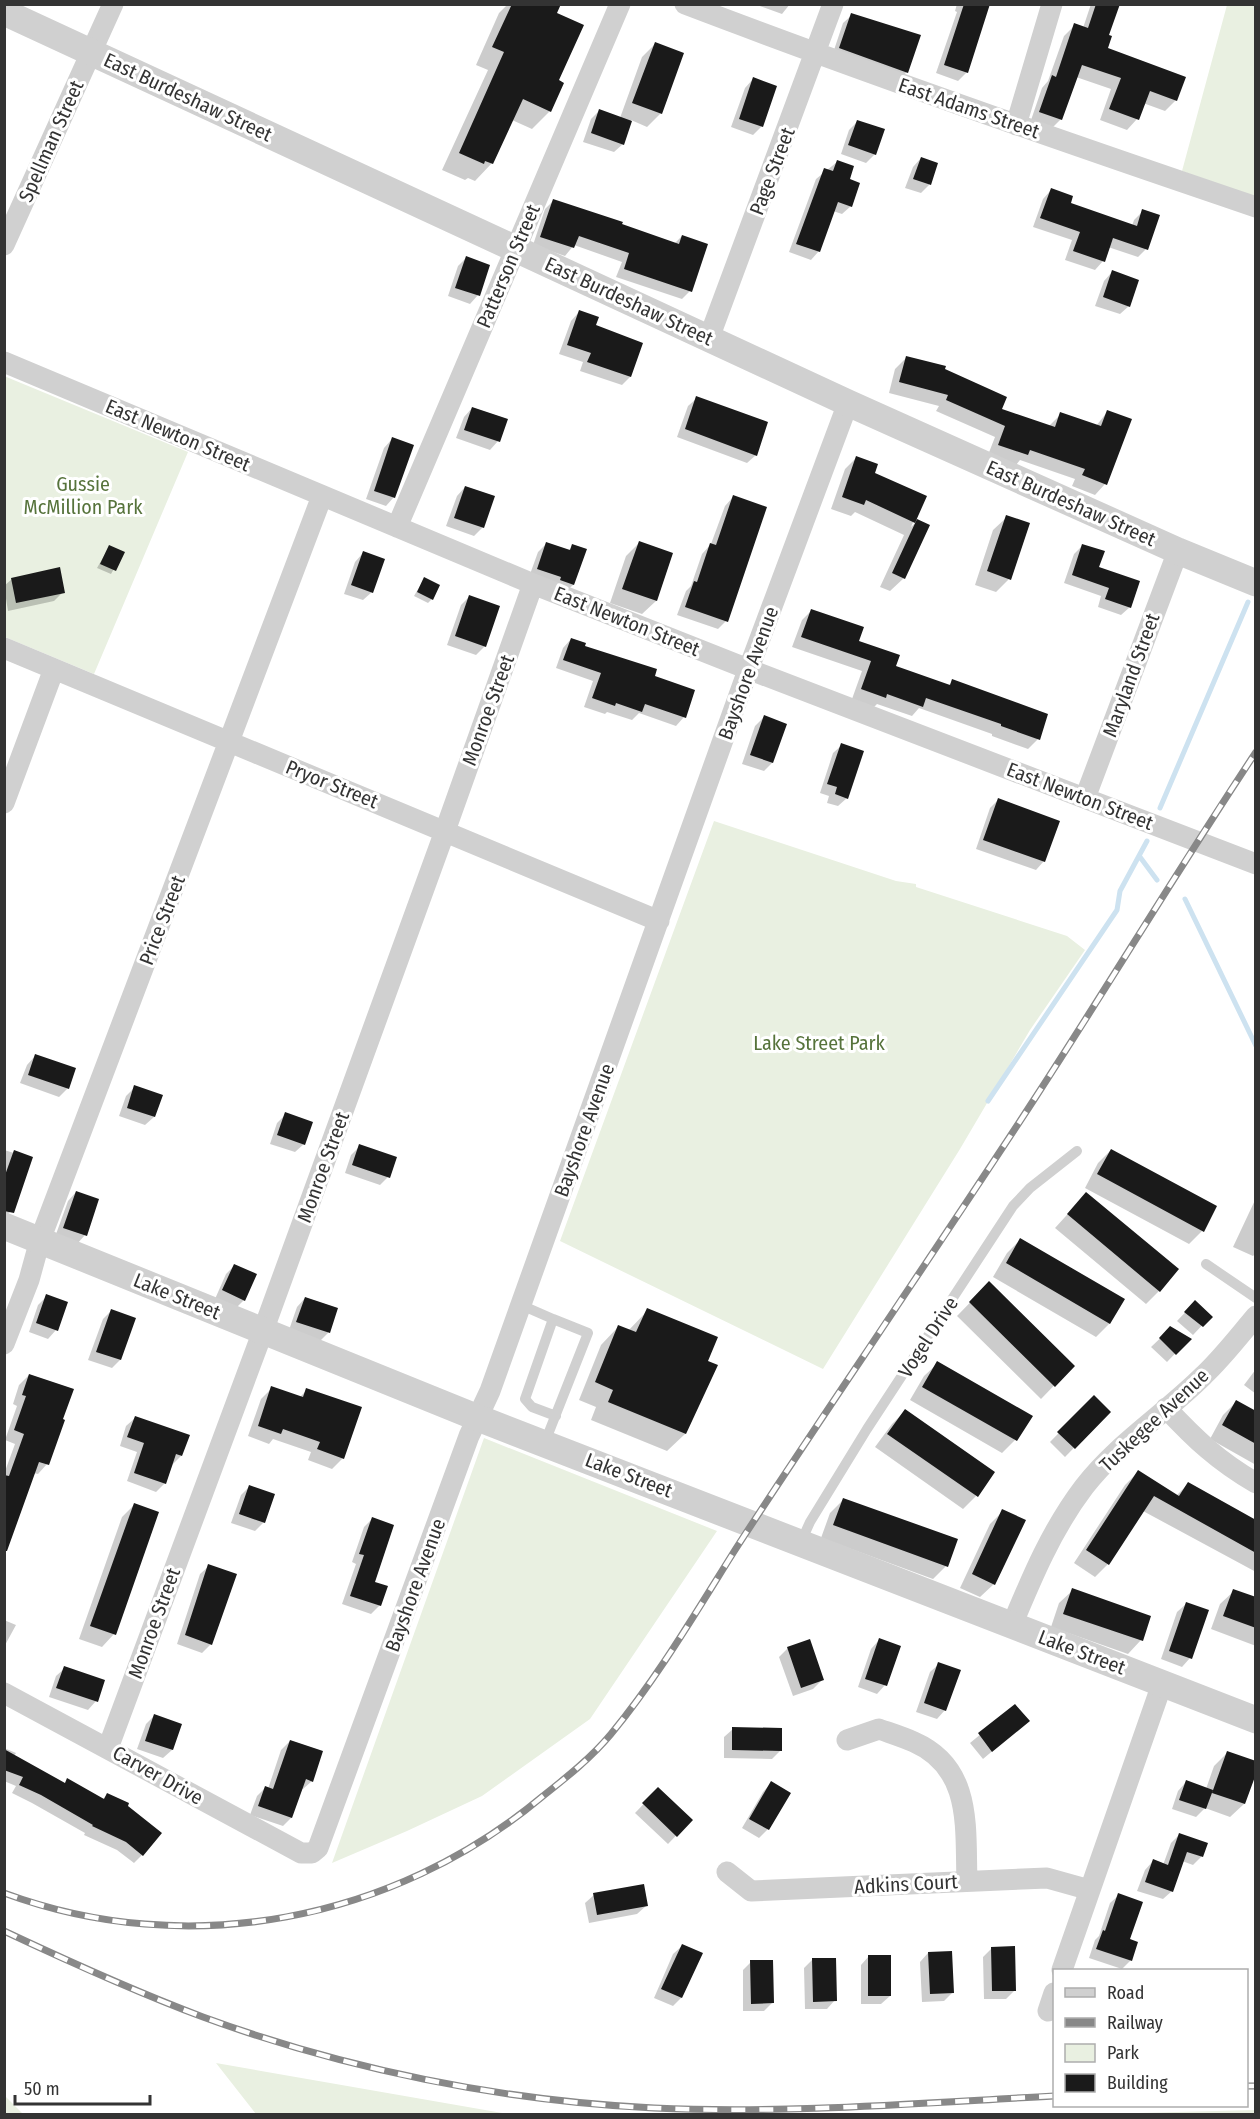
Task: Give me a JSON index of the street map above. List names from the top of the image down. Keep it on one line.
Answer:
{"streets":{"street":["East Burdeshaw Street","East Adams Street","Spellman Street","Page Street","Patterson Street","East Newton Street","Bayshore Avenue","Maryland Street","Monroe Street","Pryor Street","Price Street","Lake Street","Tuskegee Avenue","Carver Drive","Adkins Court"],"lane":["Vogel Drive"]},"crossings":[["East Burdeshaw Street","Spellman Street"],["East Burdeshaw Street","Page Street"],["East Burdeshaw Street","Patterson Street"],["East Burdeshaw Street","Bayshore Avenue"],["East Burdeshaw Street","Maryland Street"],["East Adams Street","Page Street"],["Patterson Street","East Newton Street"],["East Newton Street","Bayshore Avenue"],["East Newton Street","Maryland Street"],["East Newton Street","Monroe Street"],["East Newton Street","Price Street"],["Bayshore Avenue","Pryor Street"],["Bayshore Avenue","Lake Street"],["Bayshore Avenue","Carver Drive"],["Monroe Street","Pryor Street"],["Monroe Street","Lake Street"],["Monroe Street","Carver Drive"],["Pryor Street","Price Street"],["Price Street","Lake Street"],["Lake Street","Vogel Drive"],["Lake Street","Tuskegee Avenue"]],"parks":["Gussie McMillion Park","Lake Street Park"],"legend":["Road","Railway","Park","Building"],"scale_bar":"50 m"}
